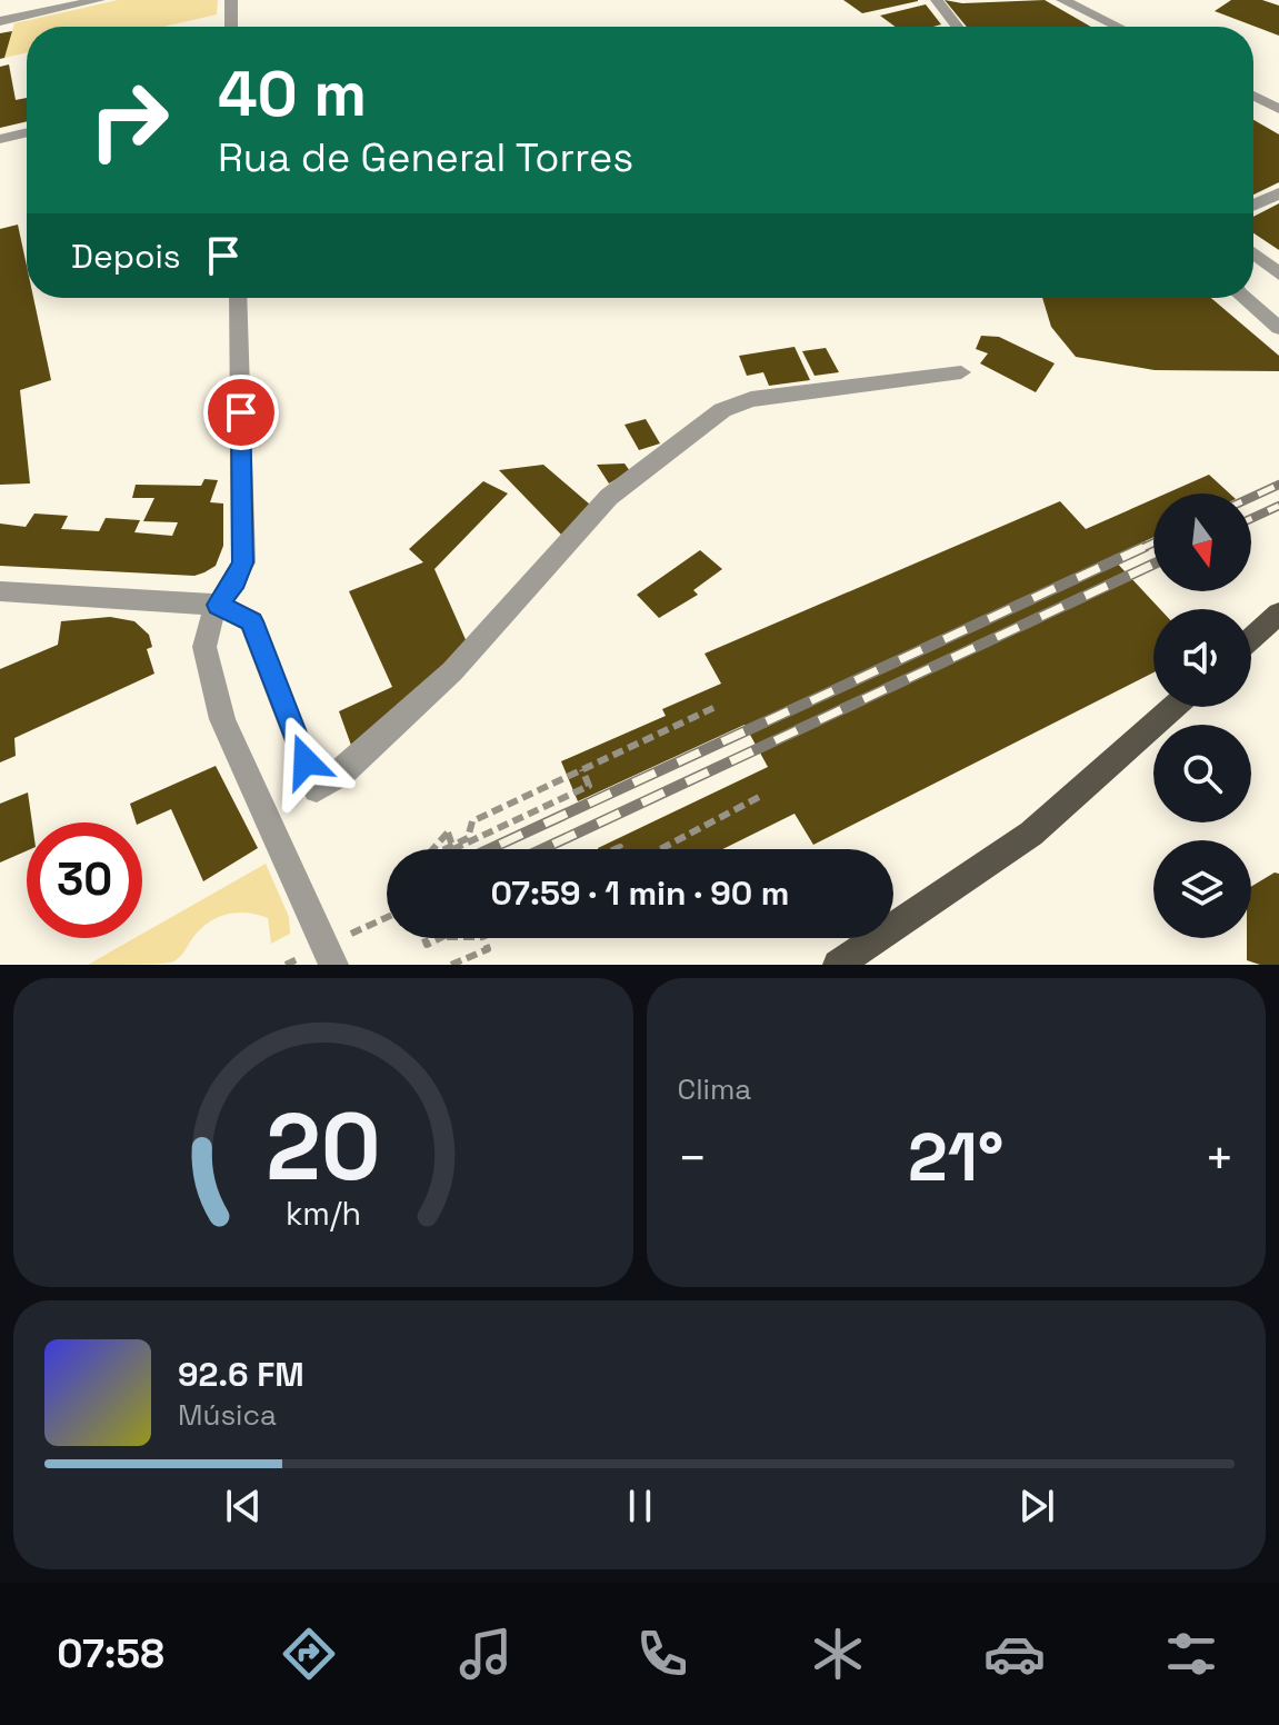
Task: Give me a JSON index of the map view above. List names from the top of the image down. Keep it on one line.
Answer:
{"north":"bottom","page":{"turn":["40 m","Rua de General Torres"],"then":"Depois","limit":"30","trip":"07:59 · 1 min · 90 m","tile":"Clima","heat":["−","21°","+"],"song":["92.6 FM","Música"],"tabs":"07:58","gauge":["20","km/h"]}}
